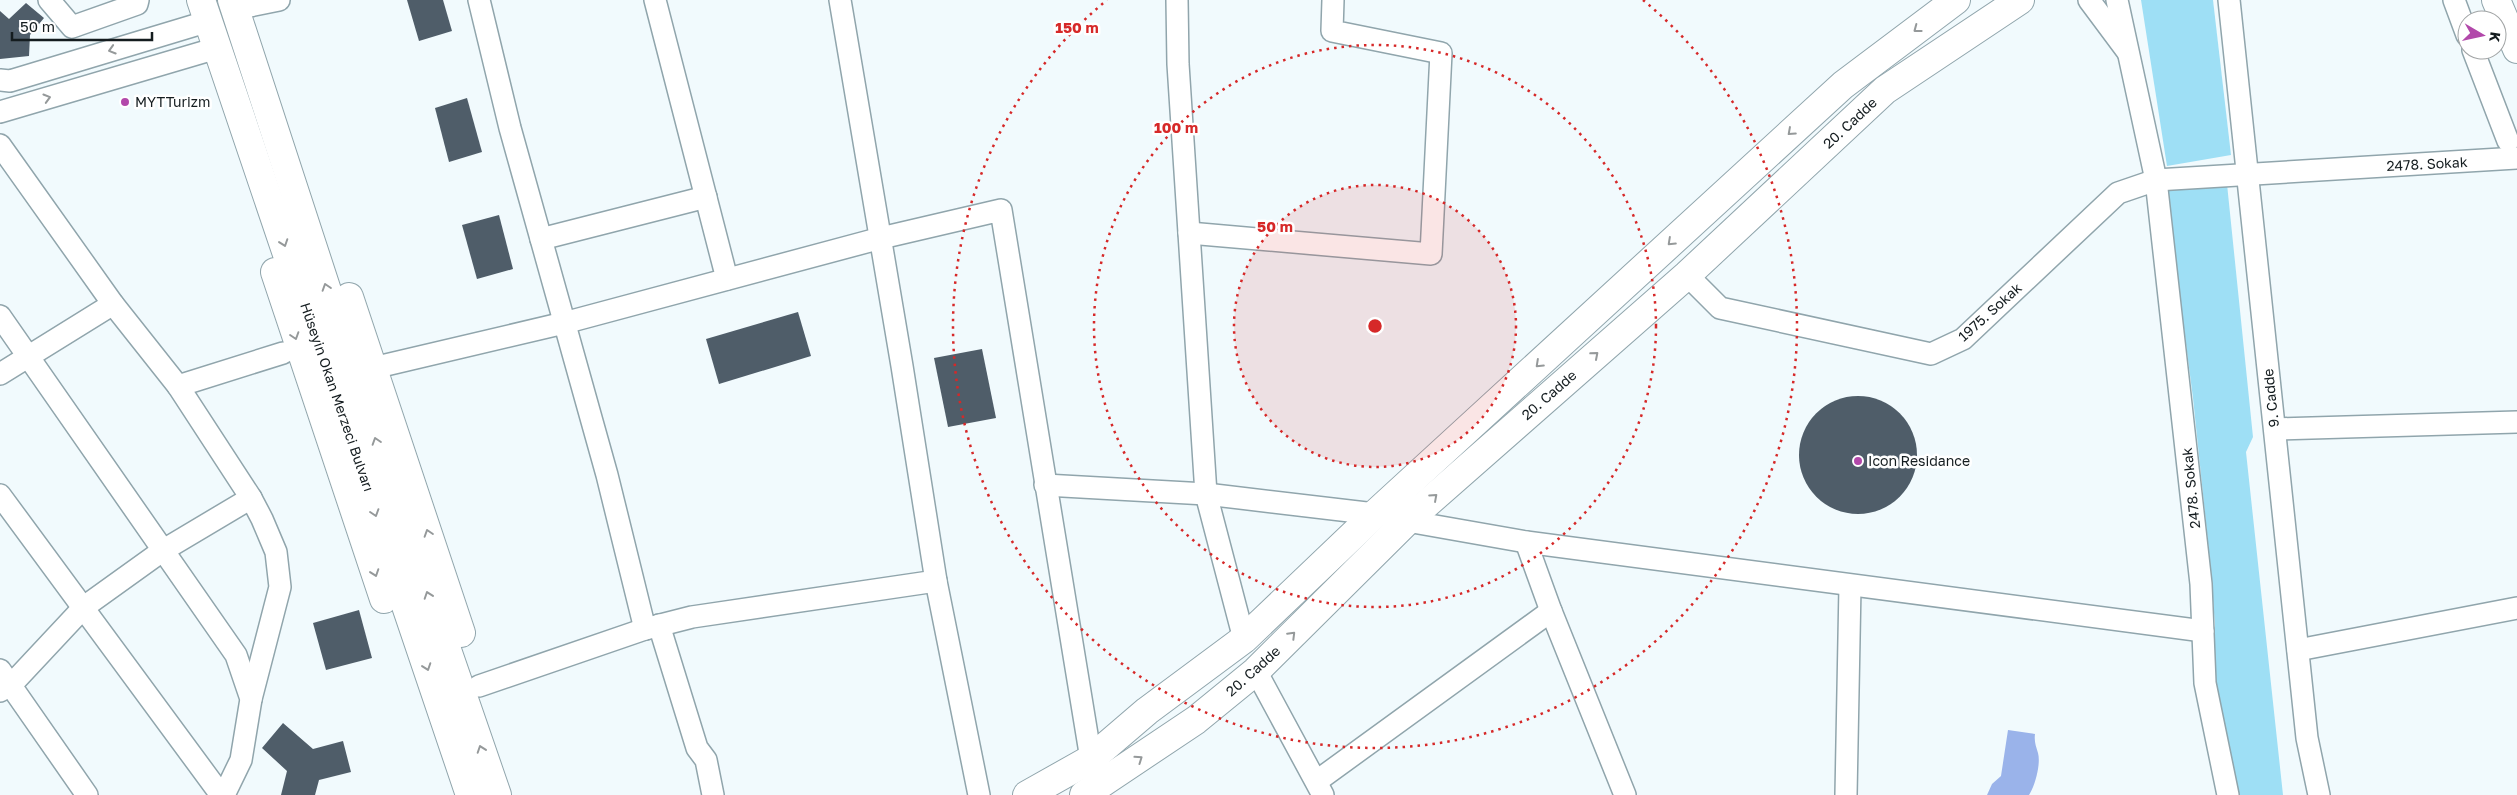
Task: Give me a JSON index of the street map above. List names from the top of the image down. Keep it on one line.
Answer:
{"streets":{"main road":["20. Cadde","Hüseyin Okan Merzeci Bulvarı"],"street":["2478. Sokak","1975. Sokak","9. Cadde"]},"crossings":[["20. Cadde","1975. Sokak"],["2478. Sokak","1975. Sokak"],["2478. Sokak","9. Cadde"]],"places":["MYTTurizm","Icon Residance"],"scale_bar":"50 m","north":"right","rings":["150 m","100 m","50 m"]}
